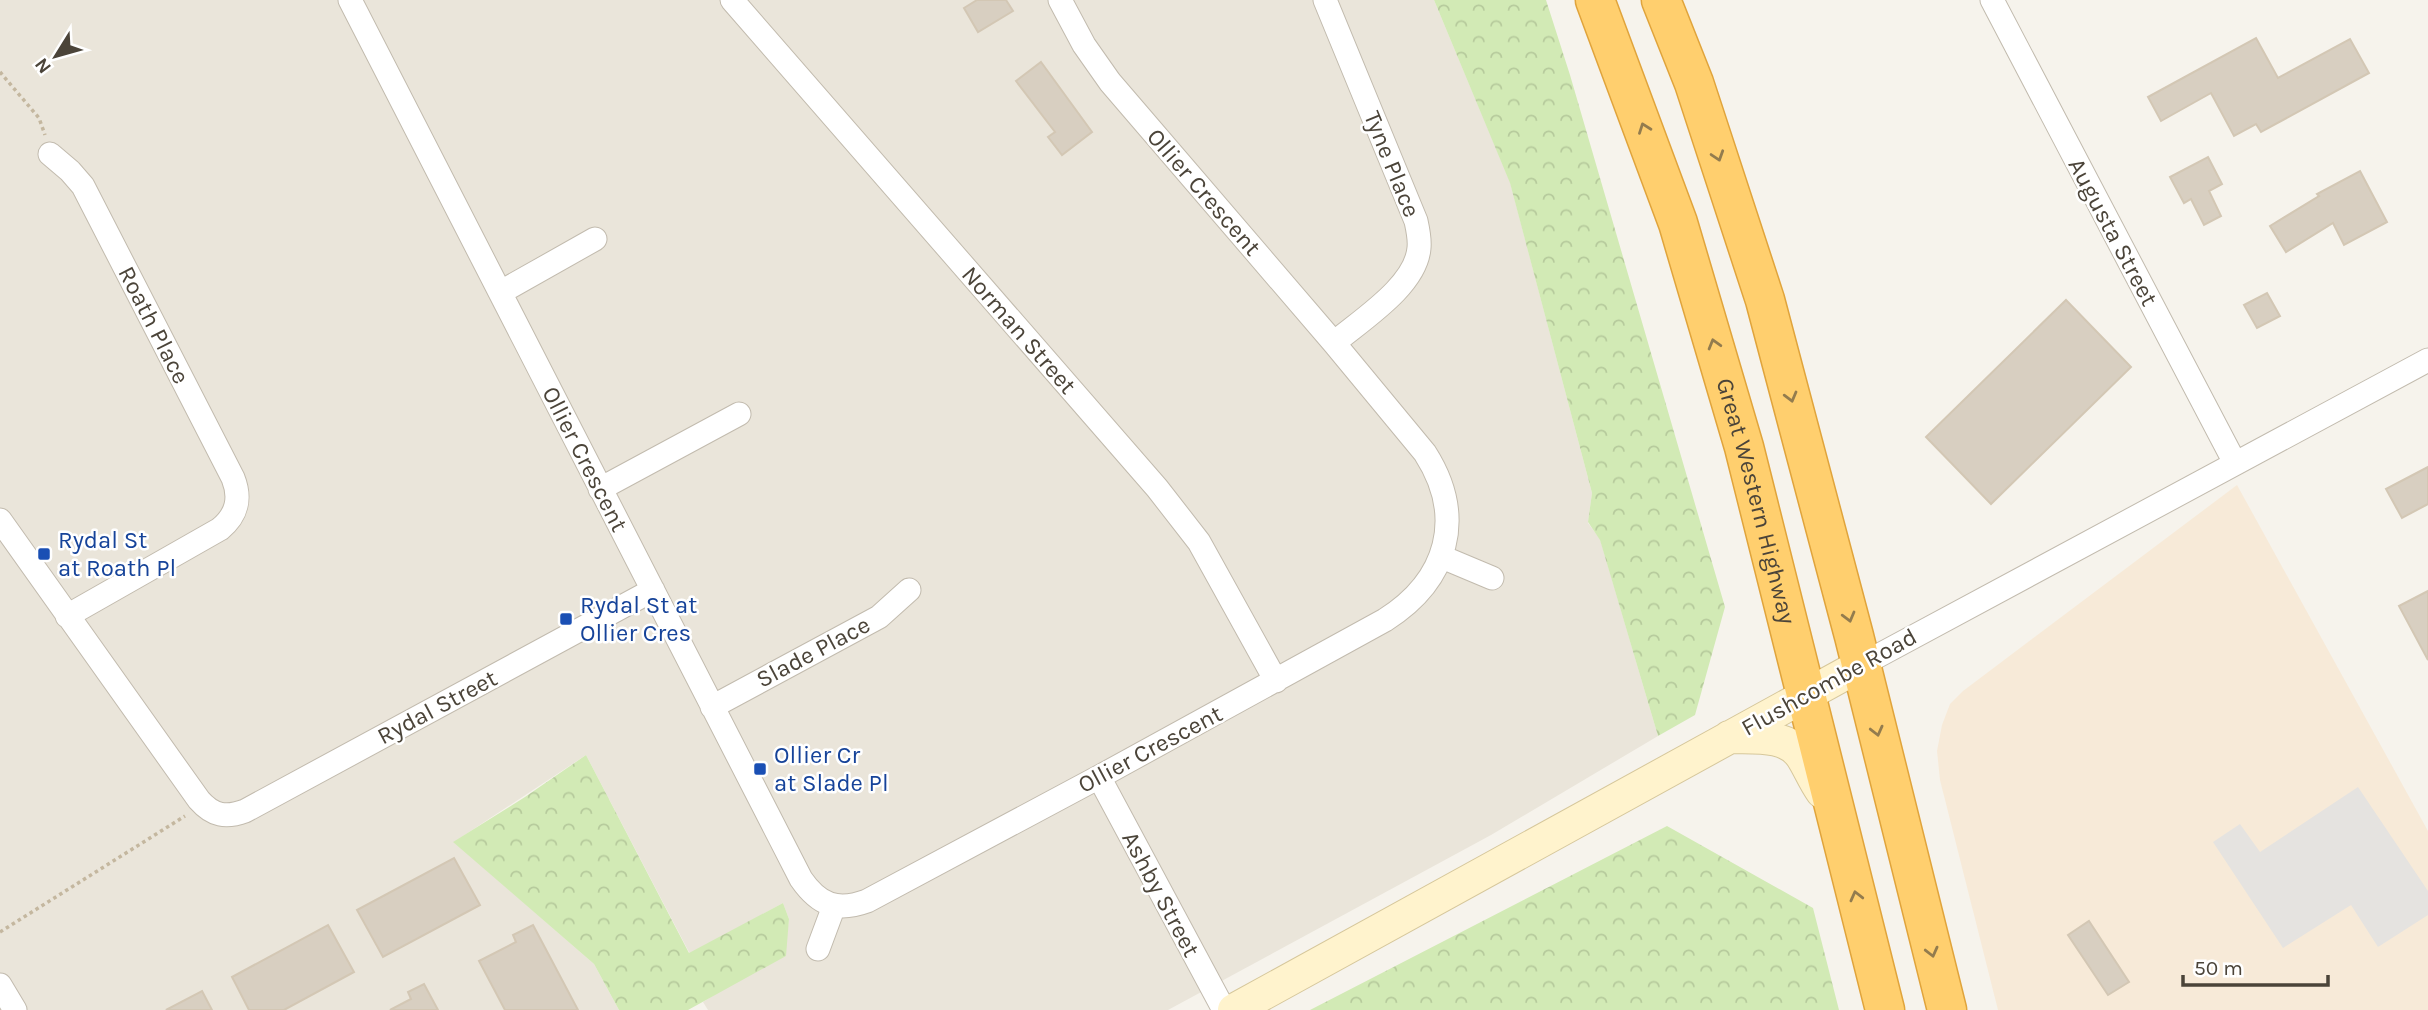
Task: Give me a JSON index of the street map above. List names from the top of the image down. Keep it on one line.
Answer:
{"streets":{"highway":["Great Western Highway"],"street":["Tyne Place","Ollier Crescent","Augusta Street","Roath Place","Norman Street","Slade Place","Flushcombe Road","Rydal Street","Ashby Street"]},"crossings":[["Tyne Place","Ollier Crescent"],["Ollier Crescent","Norman Street"],["Ollier Crescent","Slade Place"],["Ollier Crescent","Rydal Street"],["Ollier Crescent","Ashby Street"],["Augusta Street","Flushcombe Road"],["Great Western Highway","Flushcombe Road"]],"places":{"transit":["Rydal St at Roath Pl","Rydal St at Ollier Cres","Ollier Cr at Slade Pl"]},"scale_bar":"50 m","north":"bottom left"}
